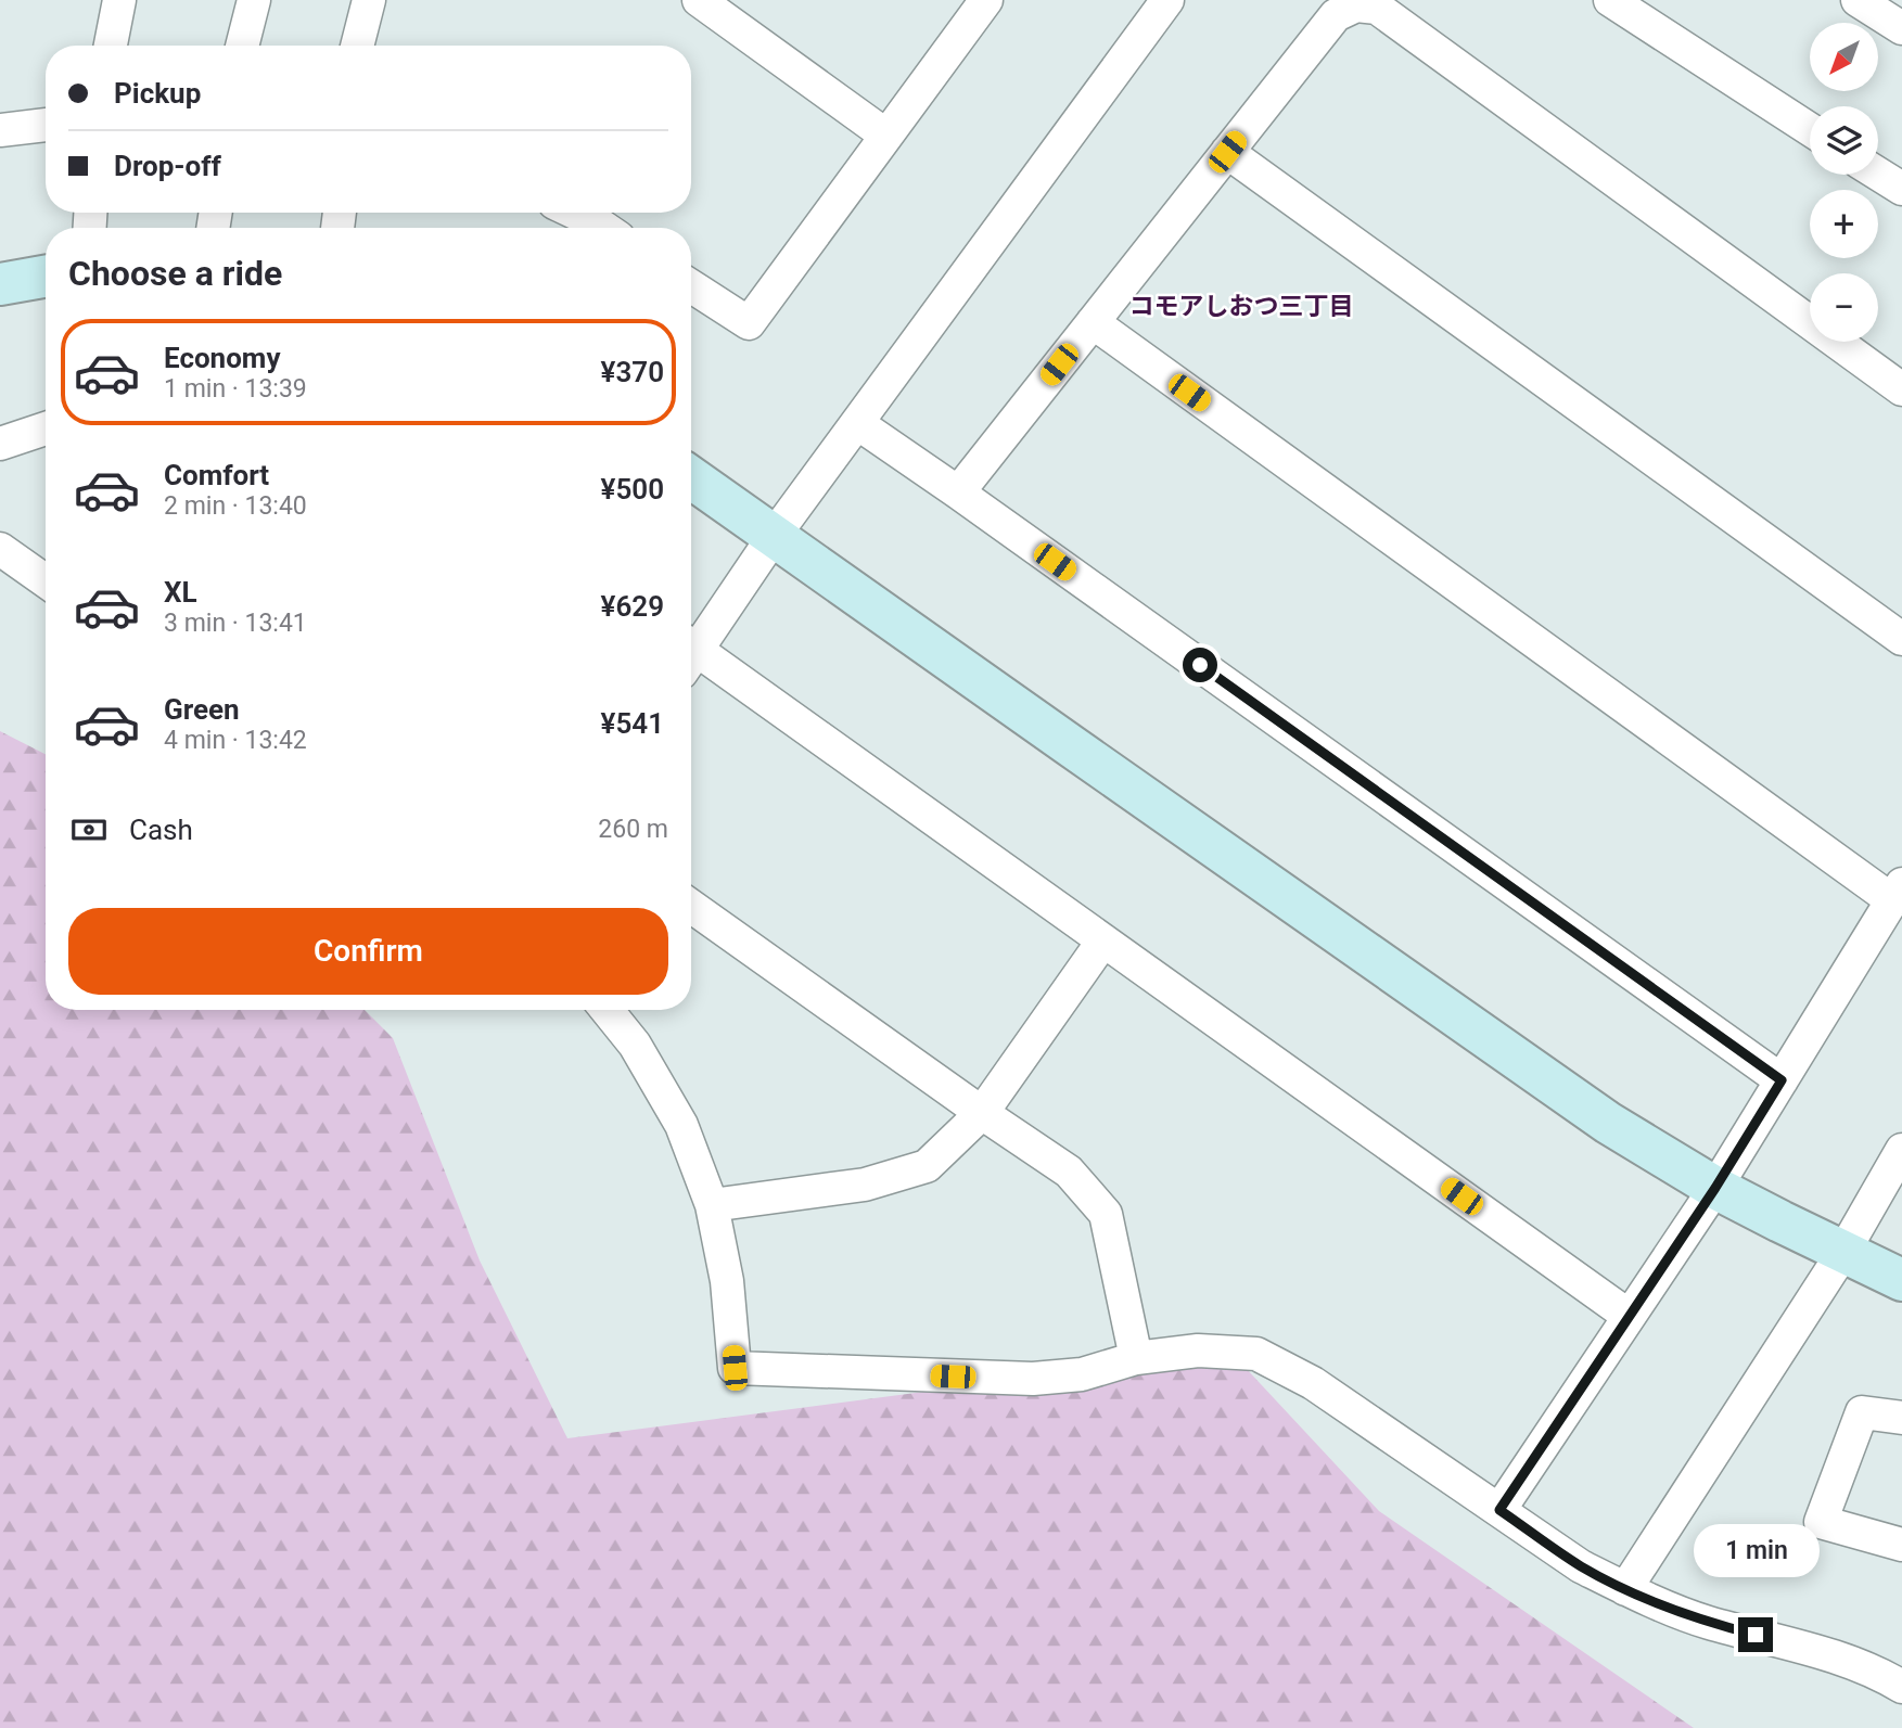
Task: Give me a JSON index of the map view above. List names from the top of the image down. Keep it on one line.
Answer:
{"districts":["コモアしおつ三丁目"],"north":"bottom left","page":{"map_buttons":["+","−"],"banner":["Pickup","Drop-off"],"heading":"Choose a ride","list":[{"name":"Economy","note":"1 min · 13:39","value":"¥370"},{"name":"Comfort","note":"2 min · 13:40","value":"¥500"},{"name":"XL","note":"3 min · 13:41","value":"¥629"},{"name":"Green","note":"4 min · 13:42","value":"¥541"}],"pay":["Cash","260 m"],"buttons":"Confirm","bubble":"1 min"}}
